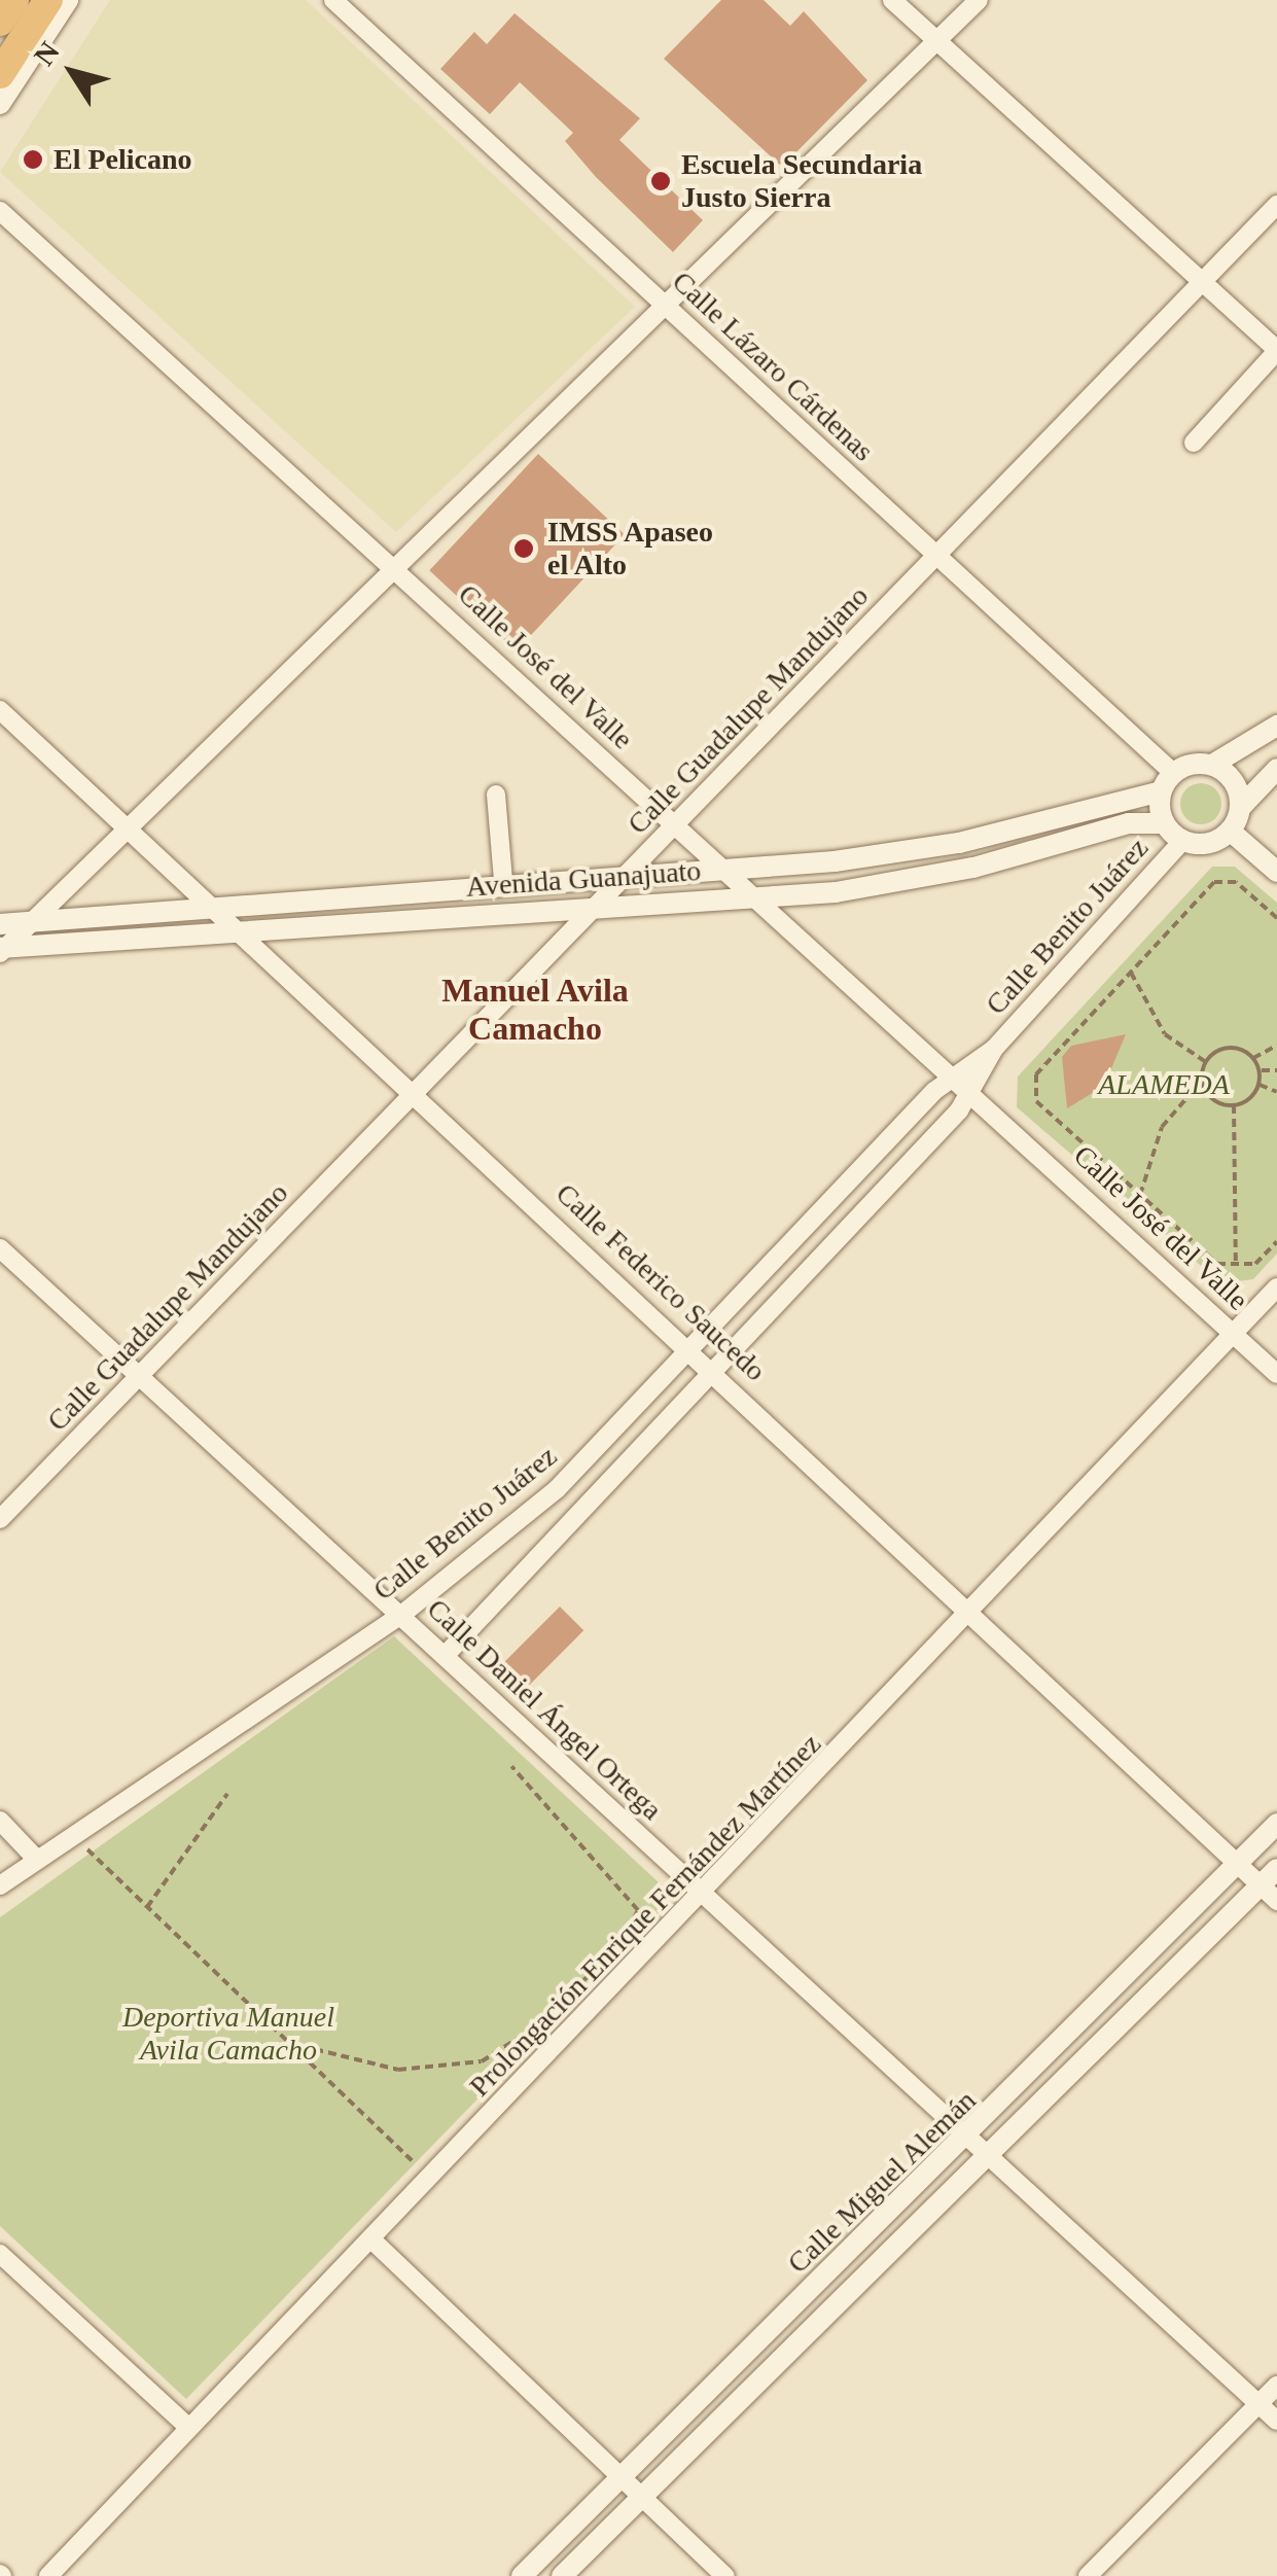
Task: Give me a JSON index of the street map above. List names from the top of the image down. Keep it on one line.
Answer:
{"streets":{"street":["Calle Lázaro Cárdenas","Calle José del Valle","Calle Guadalupe Mandujano","Avenida Guanajuato","Calle Benito Juárez","Calle Federico Saucedo","Calle Daniel Ángel Ortega","Prolongación Enrique Fernández Martínez","Calle Miguel Alemán"]},"crossings":[["Calle Lázaro Cárdenas","Calle Guadalupe Mandujano"],["Calle Lázaro Cárdenas","Avenida Guanajuato"],["Calle Lázaro Cárdenas","Calle Benito Juárez"],["Calle José del Valle","Calle Guadalupe Mandujano"],["Calle José del Valle","Avenida Guanajuato"],["Calle José del Valle","Calle Benito Juárez"],["Calle José del Valle","Prolongación Enrique Fernández Martínez"],["Calle Guadalupe Mandujano","Avenida Guanajuato"],["Calle Guadalupe Mandujano","Calle Federico Saucedo"],["Calle Guadalupe Mandujano","Calle Daniel Ángel Ortega"],["Avenida Guanajuato","Calle Benito Juárez"],["Avenida Guanajuato","Calle Federico Saucedo"],["Calle Benito Juárez","Calle Federico Saucedo"],["Calle Benito Juárez","Calle Daniel Ángel Ortega"],["Calle Federico Saucedo","Prolongación Enrique Fernández Martínez"],["Calle Federico Saucedo","Calle Miguel Alemán"],["Calle Daniel Ángel Ortega","Prolongación Enrique Fernández Martínez"],["Calle Daniel Ángel Ortega","Calle Miguel Alemán"]],"districts":["Manuel Avila Camacho"],"parks":["ALAMEDA","Deportiva Manuel Avila Camacho"],"places":["El Pelicano","Escuela Secundaria Justo Sierra","IMSS Apaseo el Alto"],"north":"top left"}
